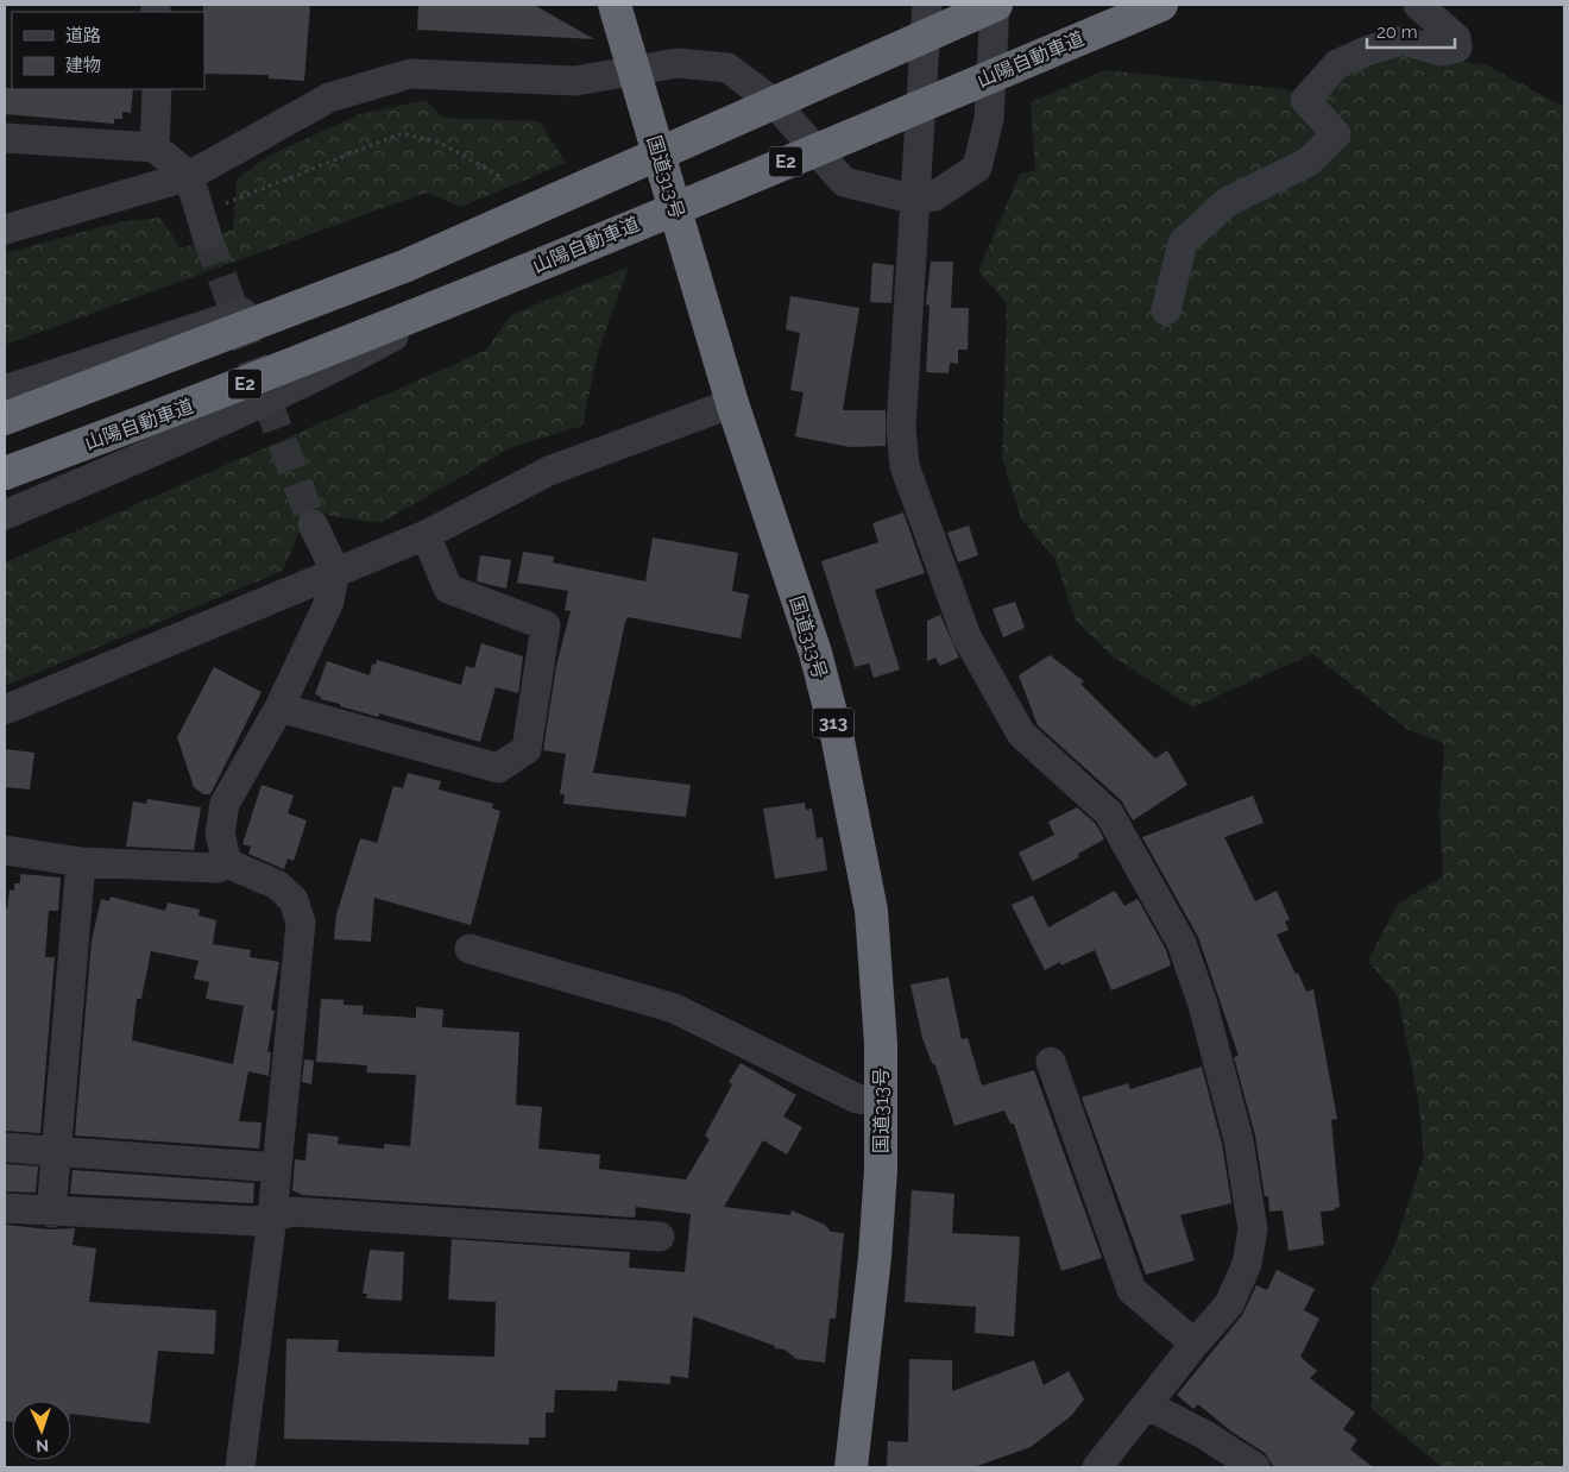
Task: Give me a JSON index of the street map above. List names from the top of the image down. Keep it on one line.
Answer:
{"streets":{"highway":["山陽自動車道","E2","国道313号","313"]},"legend":["道路","建物"],"scale_bar":"20 m","north":"bottom"}
